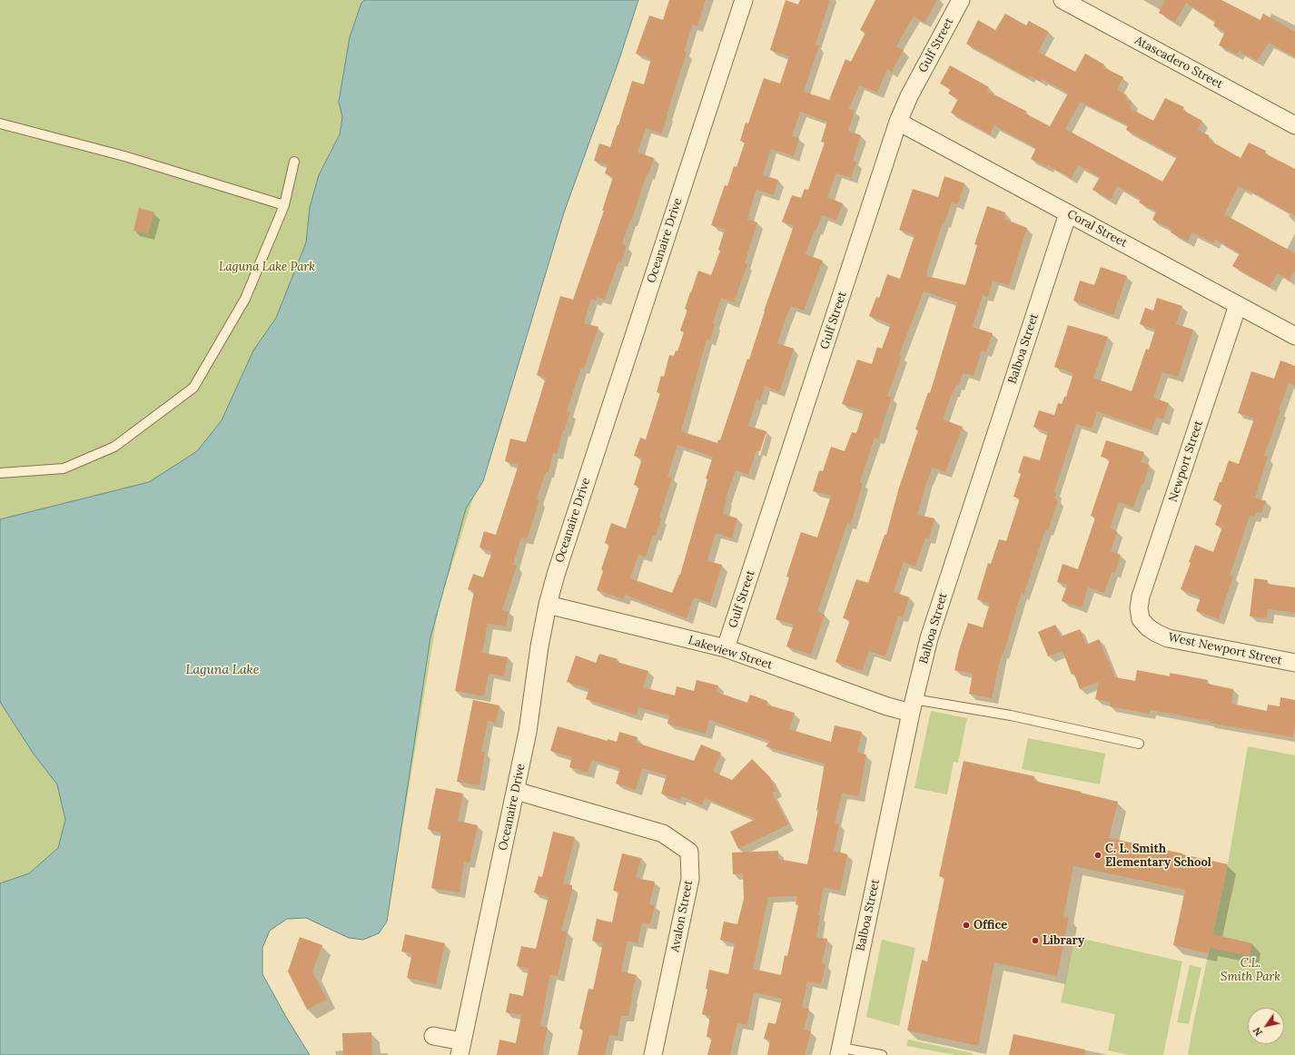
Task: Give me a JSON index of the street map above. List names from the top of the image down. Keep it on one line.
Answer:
{"streets":{"street":["Gulf Street","Atascadero Street","Coral Street","Oceanaire Drive","Balboa Street","Newport Street","West Newport Street","Lakeview Street","Avalon Street"]},"crossings":[["Gulf Street","Coral Street"],["Gulf Street","Lakeview Street"],["Coral Street","Balboa Street"],["Coral Street","Newport Street"],["Oceanaire Drive","Lakeview Street"],["Oceanaire Drive","Avalon Street"],["Balboa Street","Lakeview Street"],["Newport Street","West Newport Street"]],"water":["Laguna Lake"],"parks":["Laguna Lake Park","C.L. Smith Park"],"places":["C. L. Smith Elementary School","Office","Library"],"north":"bottom left"}
